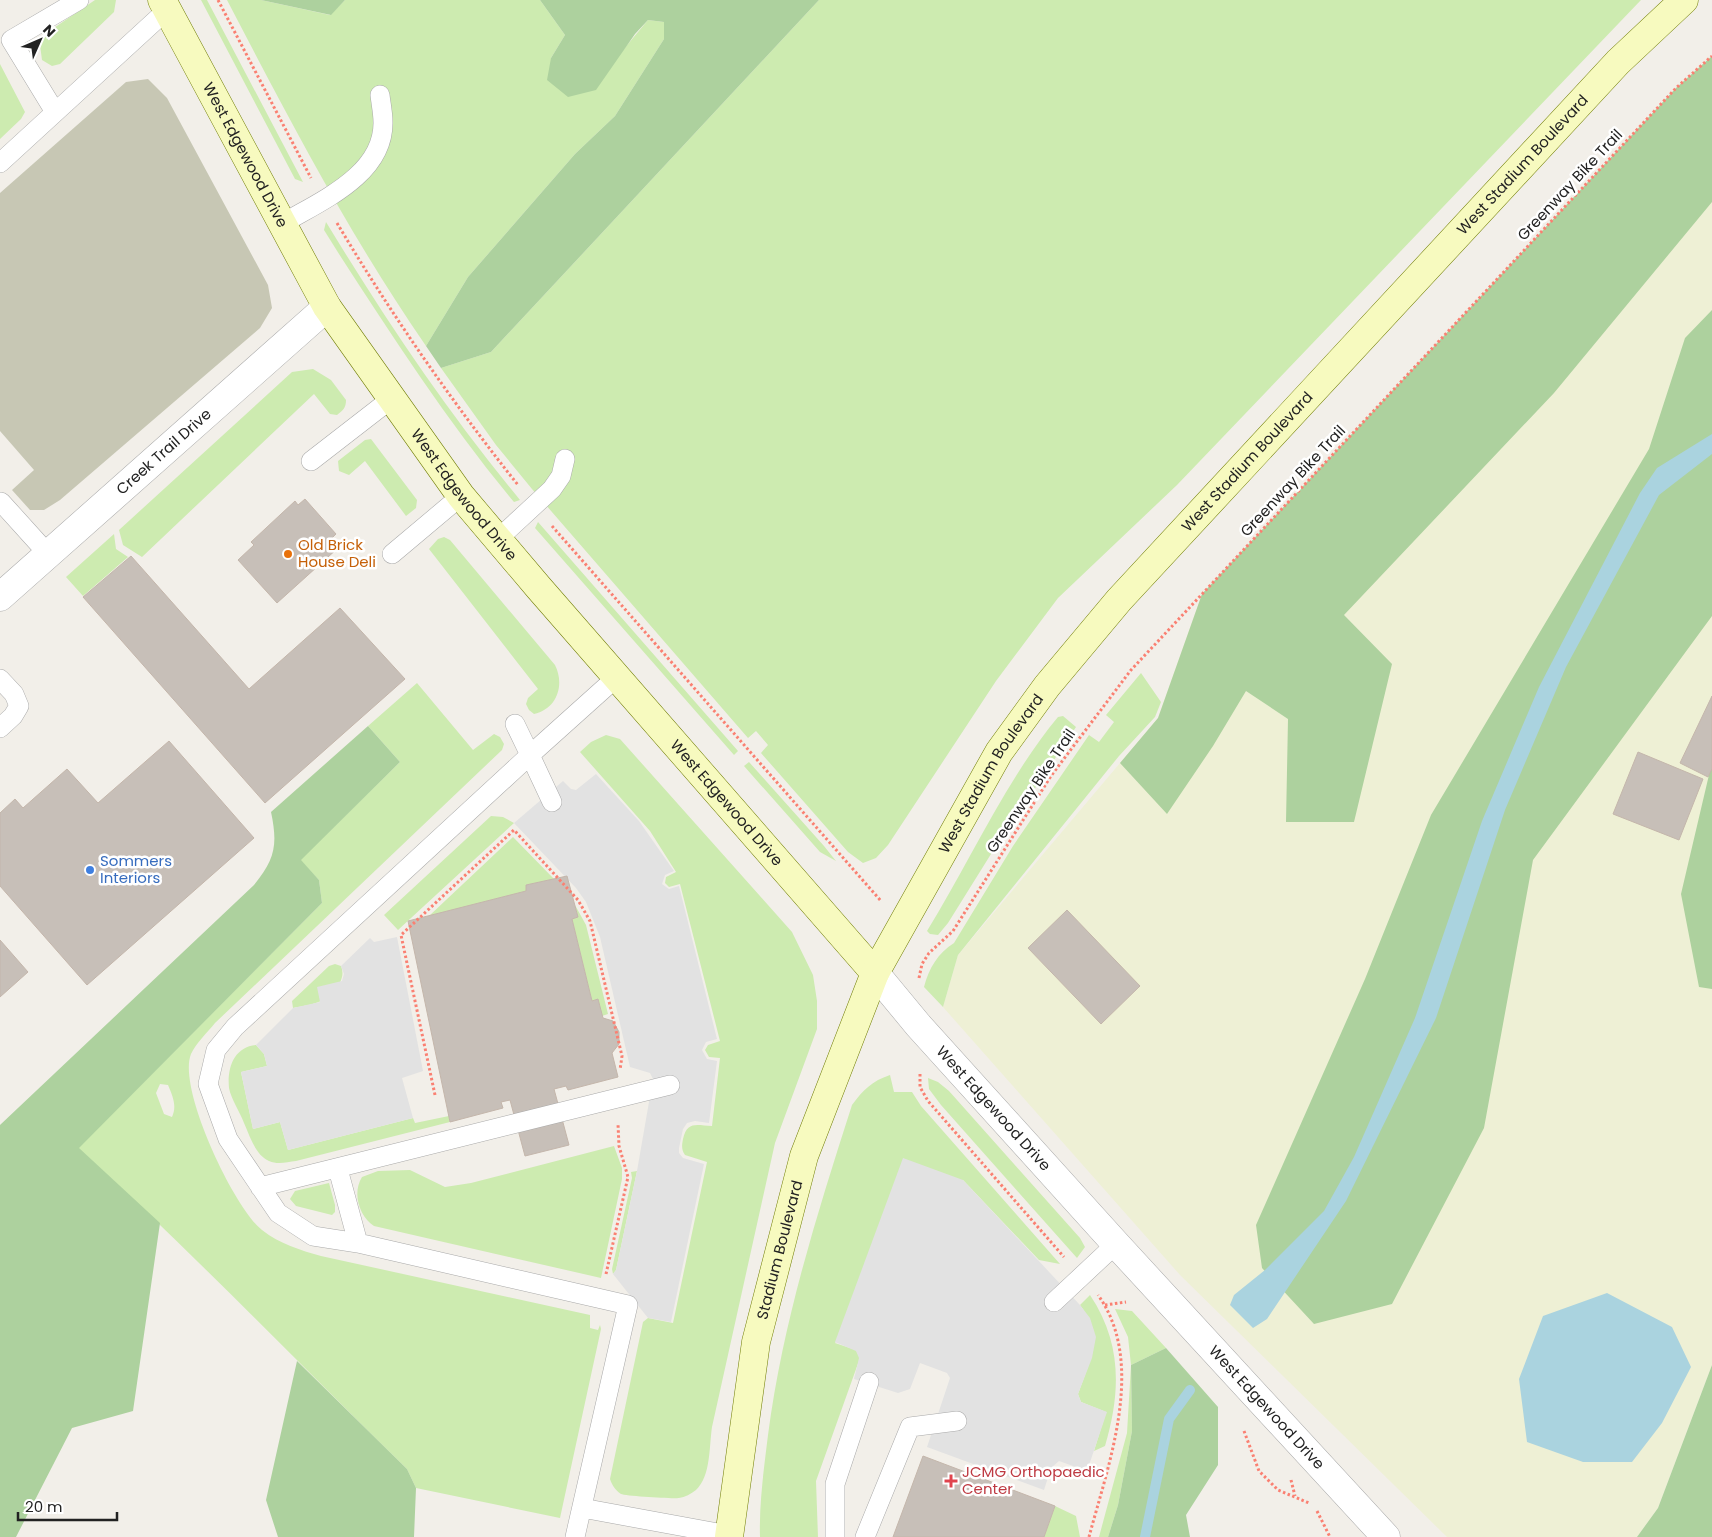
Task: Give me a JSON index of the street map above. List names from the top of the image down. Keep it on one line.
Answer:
{"streets":{"main road":["West Edgewood Drive","West Stadium Boulevard","Stadium Boulevard"],"street":["Creek Trail Drive"],"path":["Greenway Bike Trail"]},"crossings":[["West Edgewood Drive","West Stadium Boulevard"],["West Edgewood Drive","Creek Trail Drive"],["West Edgewood Drive","Stadium Boulevard"],["West Stadium Boulevard","Stadium Boulevard"]],"places":{"other":["Old Brick House Deli","Sommers Interiors"],"health":["JCMG Orthopaedic Center"]},"scale_bar":"20 m","north":"top right"}
